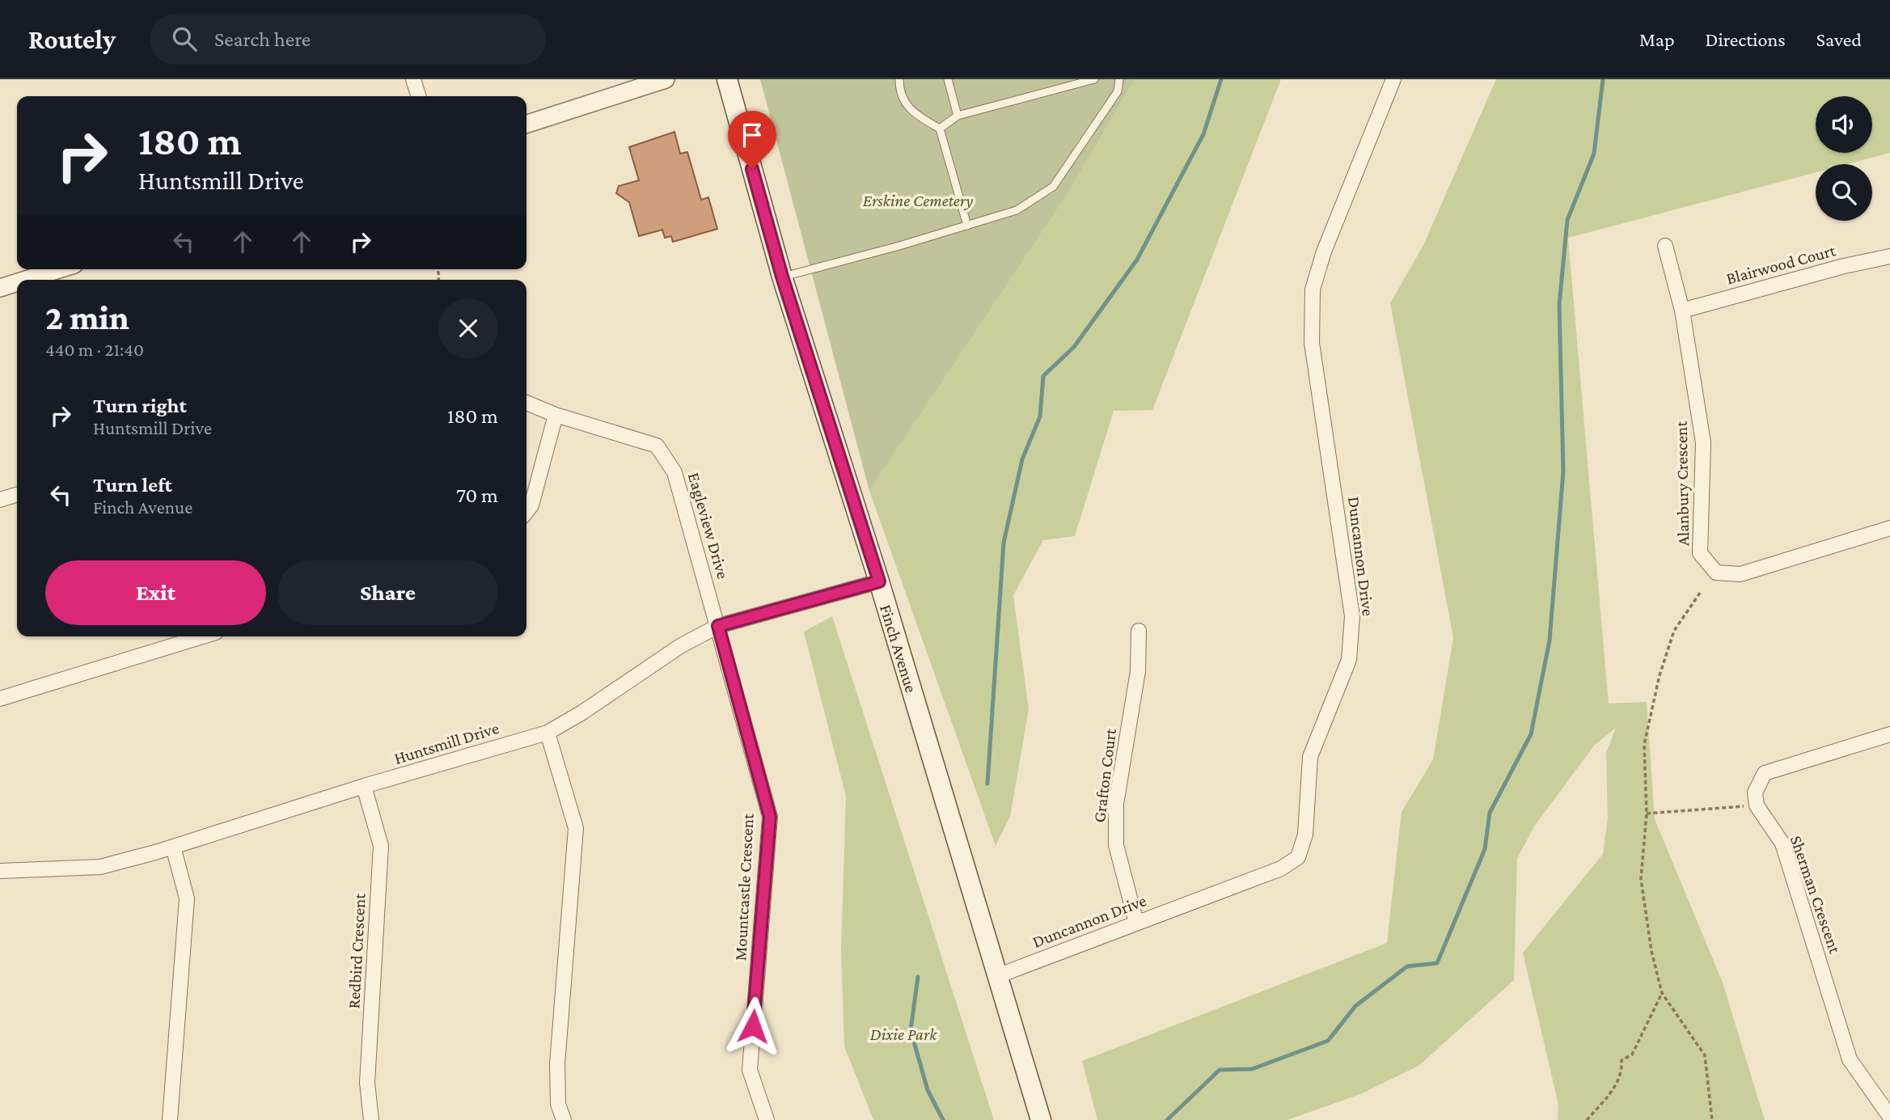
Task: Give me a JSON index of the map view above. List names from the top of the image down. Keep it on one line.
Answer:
{"streets":{"main road":["Finch Avenue"],"street":["Blairwood Court","Alanbury Crescent","Eagleview Drive","Duncannon Drive","Huntsmill Drive","Grafton Court","Mountcastle Crescent","Sherman Crescent","Redbird Crescent"]},"crossings":[["Blairwood Court","Alanbury Crescent"],["Eagleview Drive","Huntsmill Drive"],["Eagleview Drive","Mountcastle Crescent"],["Duncannon Drive","Finch Avenue"],["Duncannon Drive","Grafton Court"],["Finch Avenue","Huntsmill Drive"],["Huntsmill Drive","Mountcastle Crescent"],["Huntsmill Drive","Redbird Crescent"]],"parks":["Erskine Cemetery","Dixie Park"],"page":{"header":"Routely","search":"Search here","nav":["Map","Directions","Saved"],"turn":["180 m","Huntsmill Drive"],"heading":["2 min","440 m · 21:40"],"list":[{"name":"Turn right","note":"Huntsmill Drive","value":"180 m"},{"name":"Turn left","note":"Finch Avenue","value":"70 m"}],"buttons":["Exit","Share"]}}
